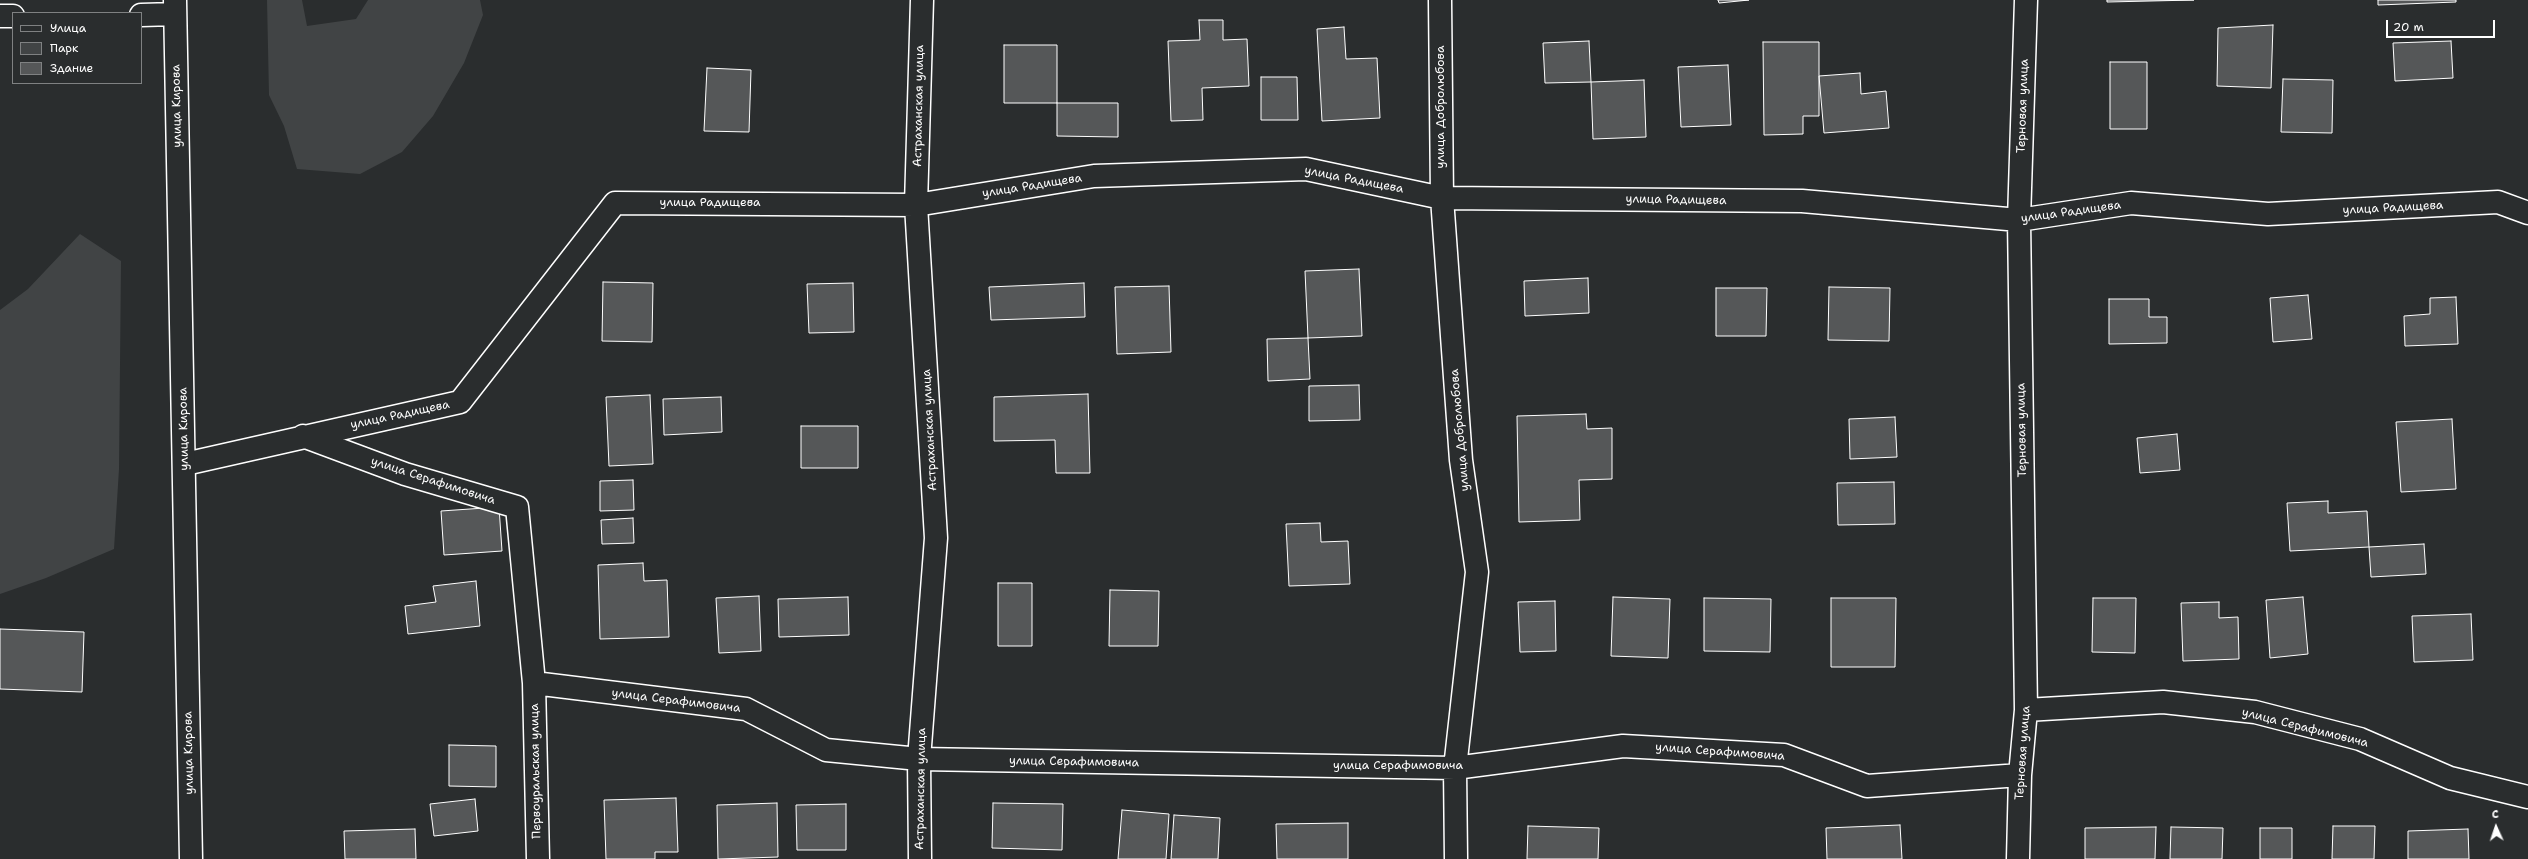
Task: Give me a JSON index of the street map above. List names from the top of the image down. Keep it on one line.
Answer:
{"streets":{"street":["улица Кирова","Астраханская улица","Терновая улица","улица Добролюбова","улица Радищева","улица Серафимовича","Первоуральская улица"]},"crossings":[["улица Кирова","улица Радищева"],["Астраханская улица","улица Радищева"],["Астраханская улица","улица Серафимовича"],["Терновая улица","улица Радищева"],["Терновая улица","улица Серафимовича"],["улица Добролюбова","улица Радищева"],["улица Добролюбова","улица Серафимовича"],["улица Радищева","улица Серафимовича"],["улица Серафимовича","Первоуральская улица"]],"legend":["Улица","Парк","Здание"],"scale_bar":"20 m","north":"top"}
